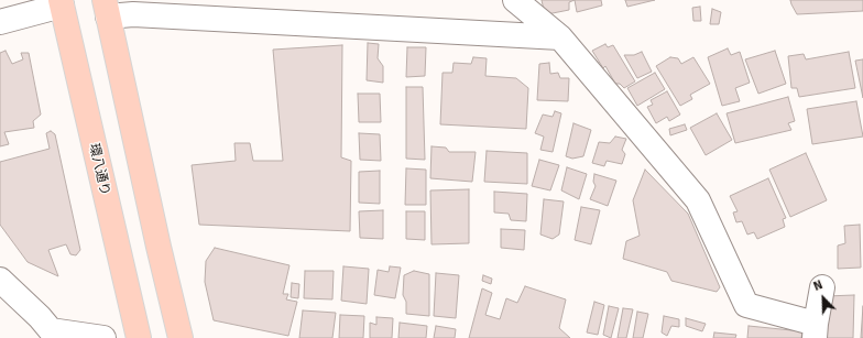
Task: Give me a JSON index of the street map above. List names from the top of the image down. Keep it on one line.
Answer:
{"streets":{"main road":["環八通り"]},"north":"top left"}
